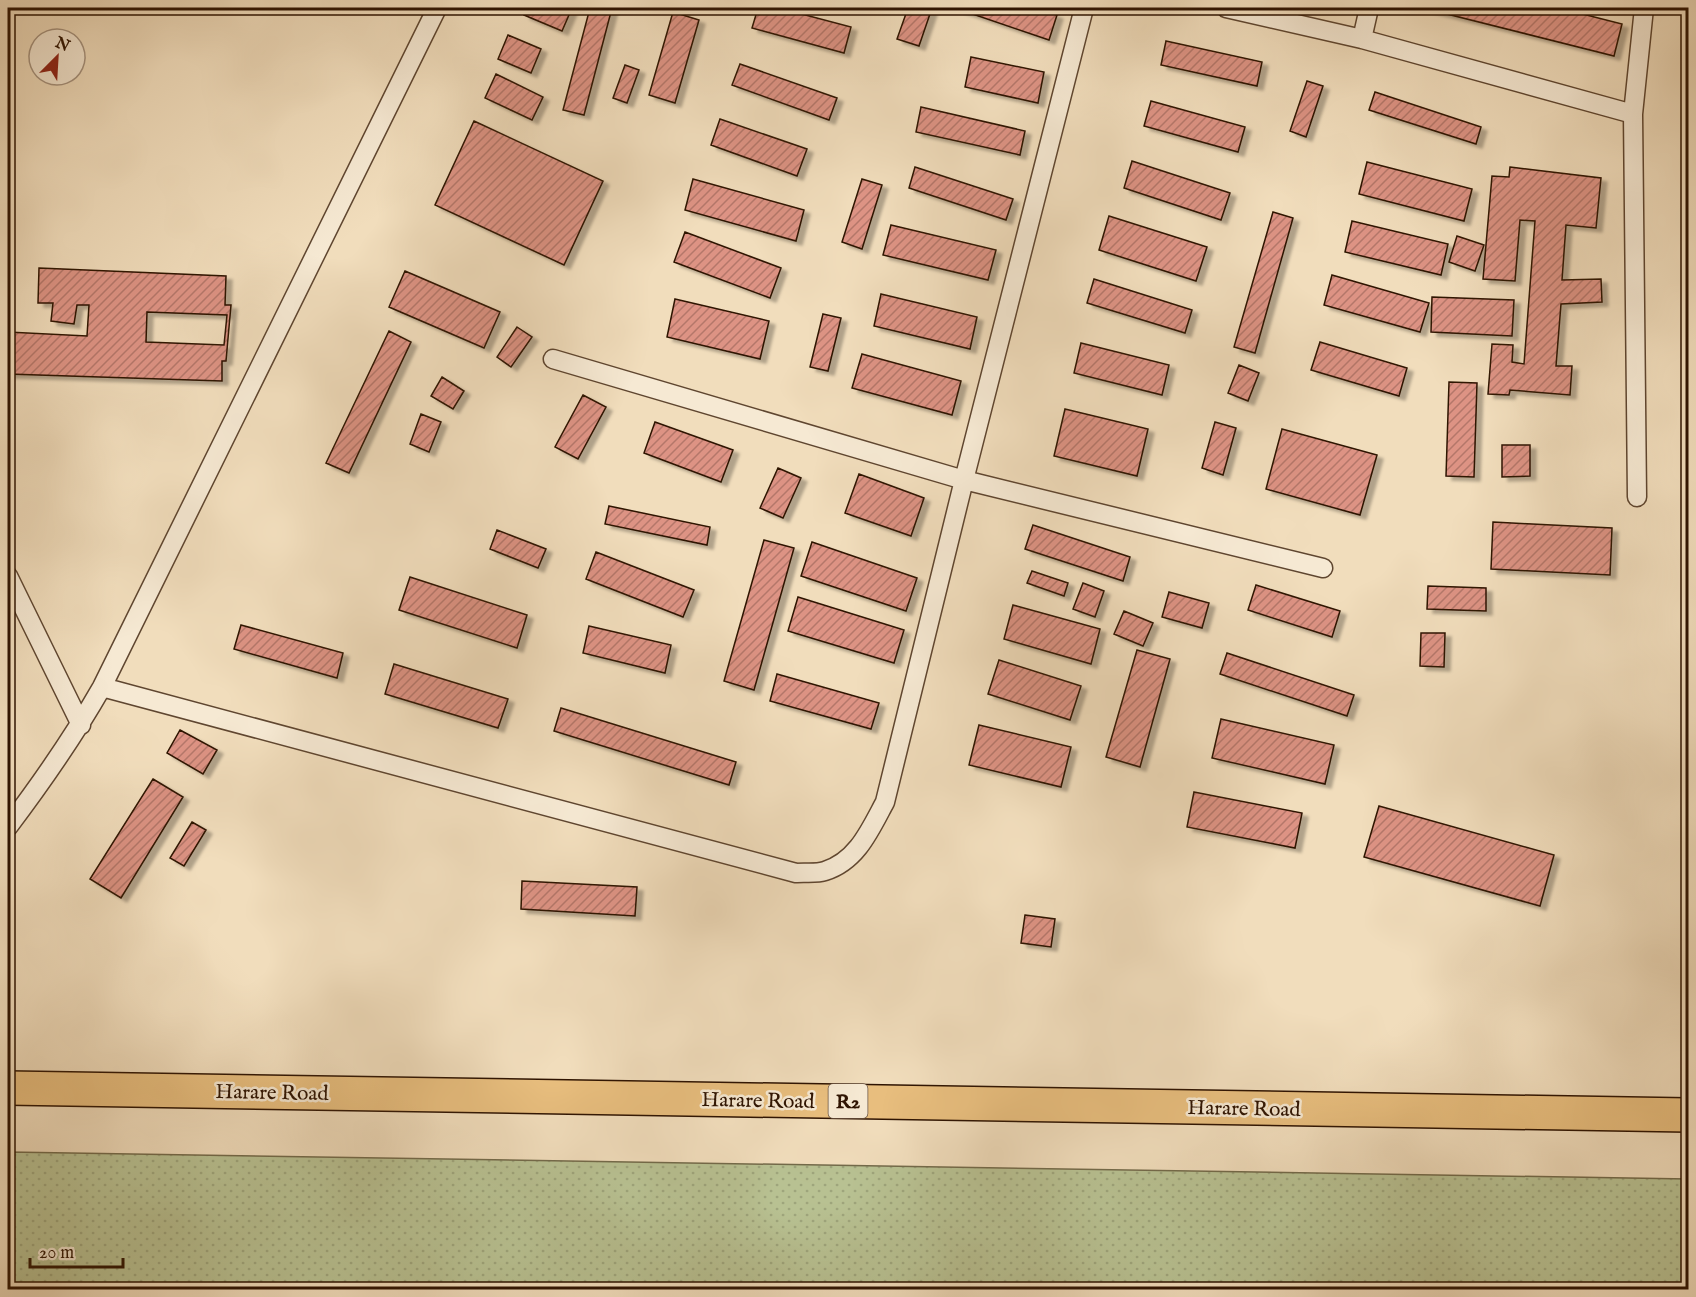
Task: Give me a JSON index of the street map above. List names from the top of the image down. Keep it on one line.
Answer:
{"streets":{"highway":["Harare Road","R2"]},"scale_bar":"20 m","north":"top right"}
